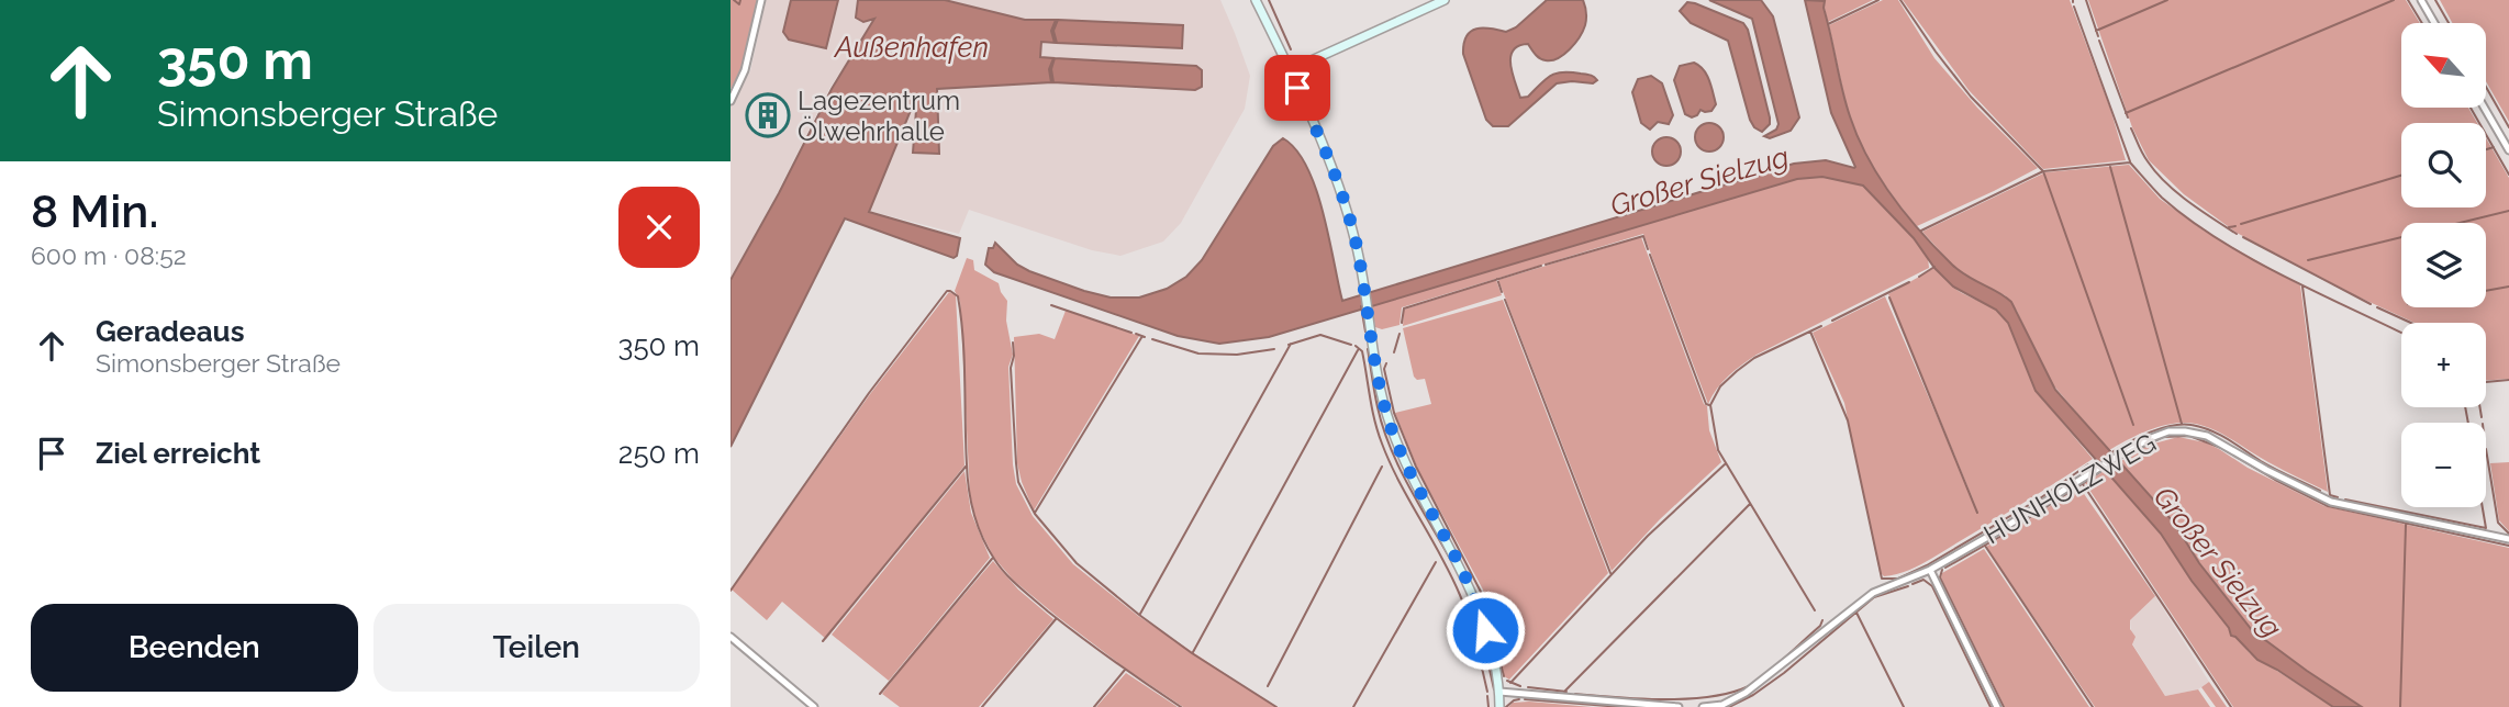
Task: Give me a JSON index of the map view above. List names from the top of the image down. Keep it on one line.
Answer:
{"streets":{"street":["HUNHOLZWEG"]},"water":["Außenhafen","Großer Sielzug"],"places":{"building":["Lagezentrum Ölwehrhalle"]},"north":"top left","page":{"turn":["350 m","Simonsberger Straße"],"map_buttons":["+","−"],"heading":["8 Min.","600 m · 08:52"],"list":[{"name":"Geradeaus","note":"Simonsberger Straße","value":"350 m"},{"name":"Ziel erreicht","value":"250 m"}],"buttons":["Beenden","Teilen"]}}
